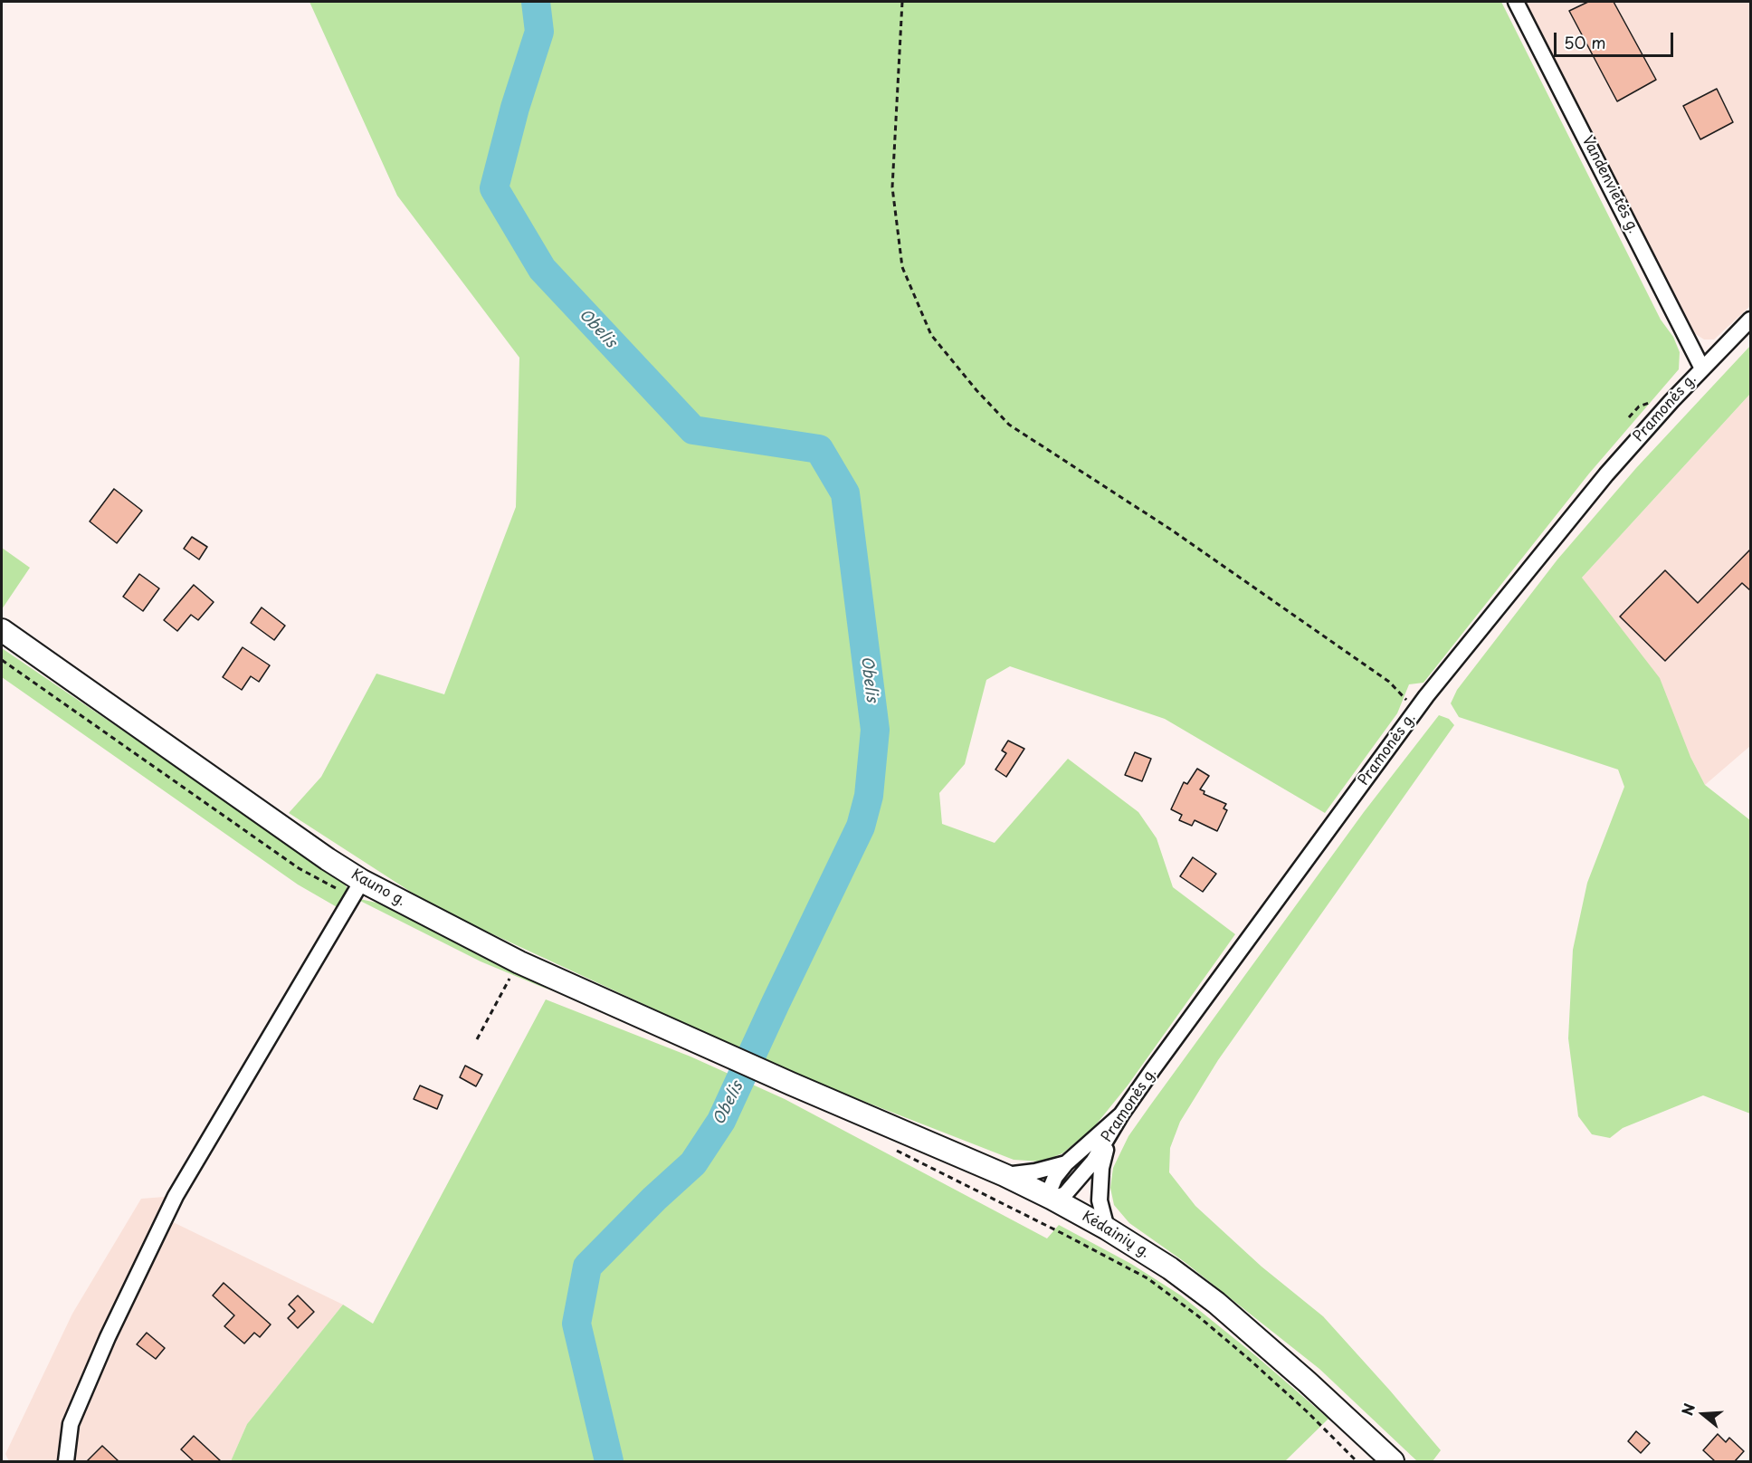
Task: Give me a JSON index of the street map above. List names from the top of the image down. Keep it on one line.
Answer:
{"streets":{"main road":["Kauno g.","Kėdainių g."],"street":["Vandenvietės g.","Pramonės g."]},"crossings":[["Vandenvietės g.","Pramonės g."],["Pramonės g.","Kėdainių g."],["Kauno g.","Kėdainių g."]],"water":["Obelis"],"scale_bar":"50 m","north":"left"}
